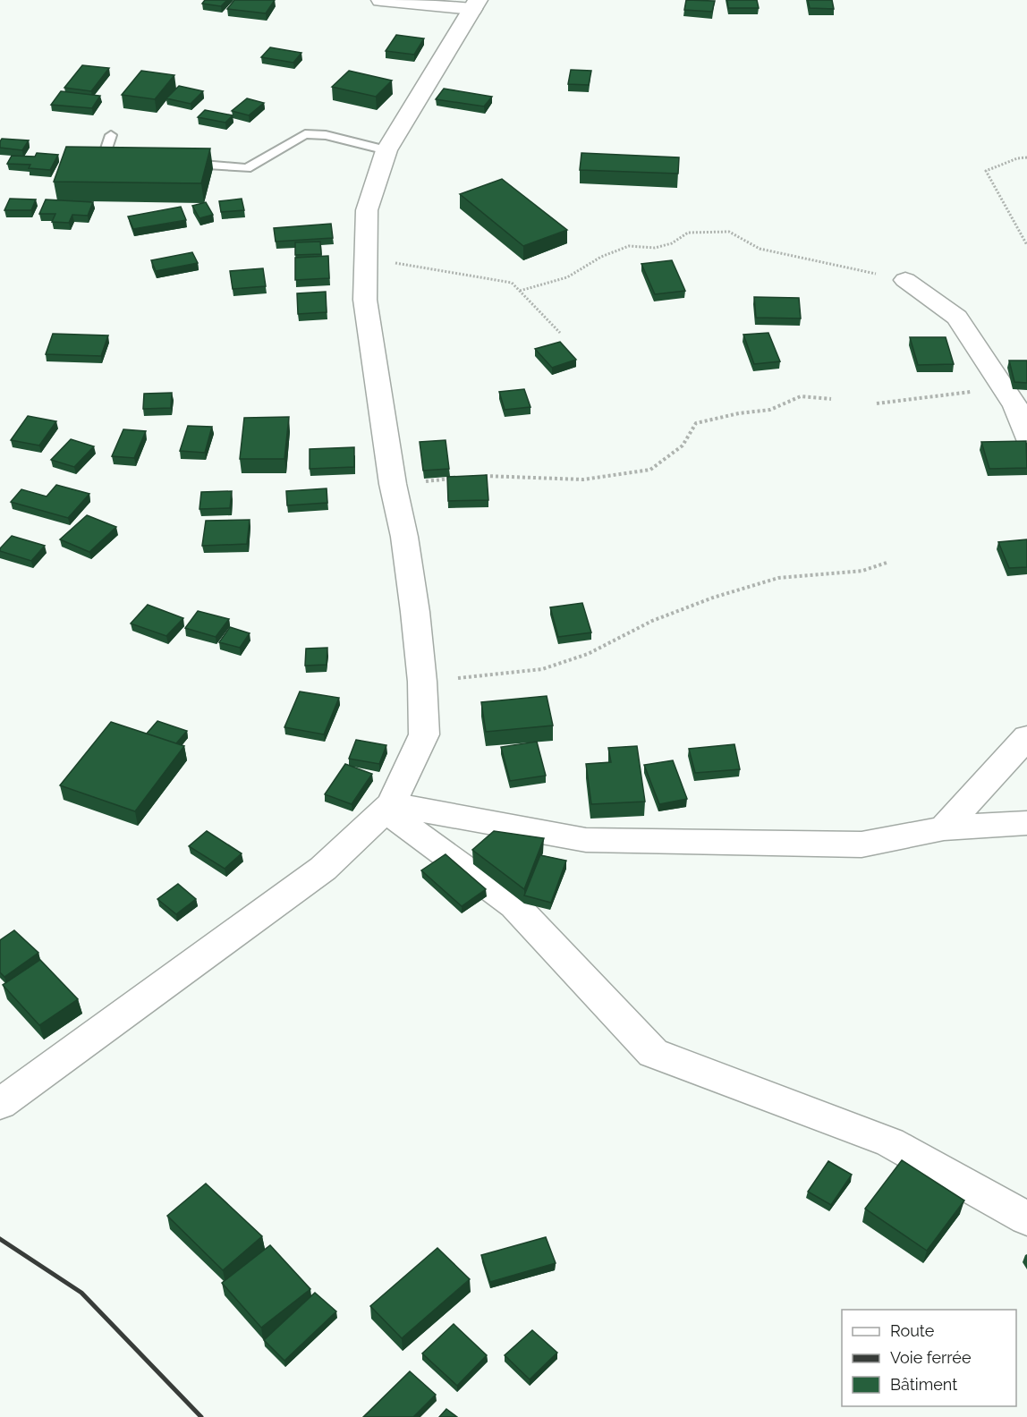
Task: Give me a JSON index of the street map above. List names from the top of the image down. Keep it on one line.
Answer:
{"legend":["Route","Voie ferrée","Bâtiment"]}
